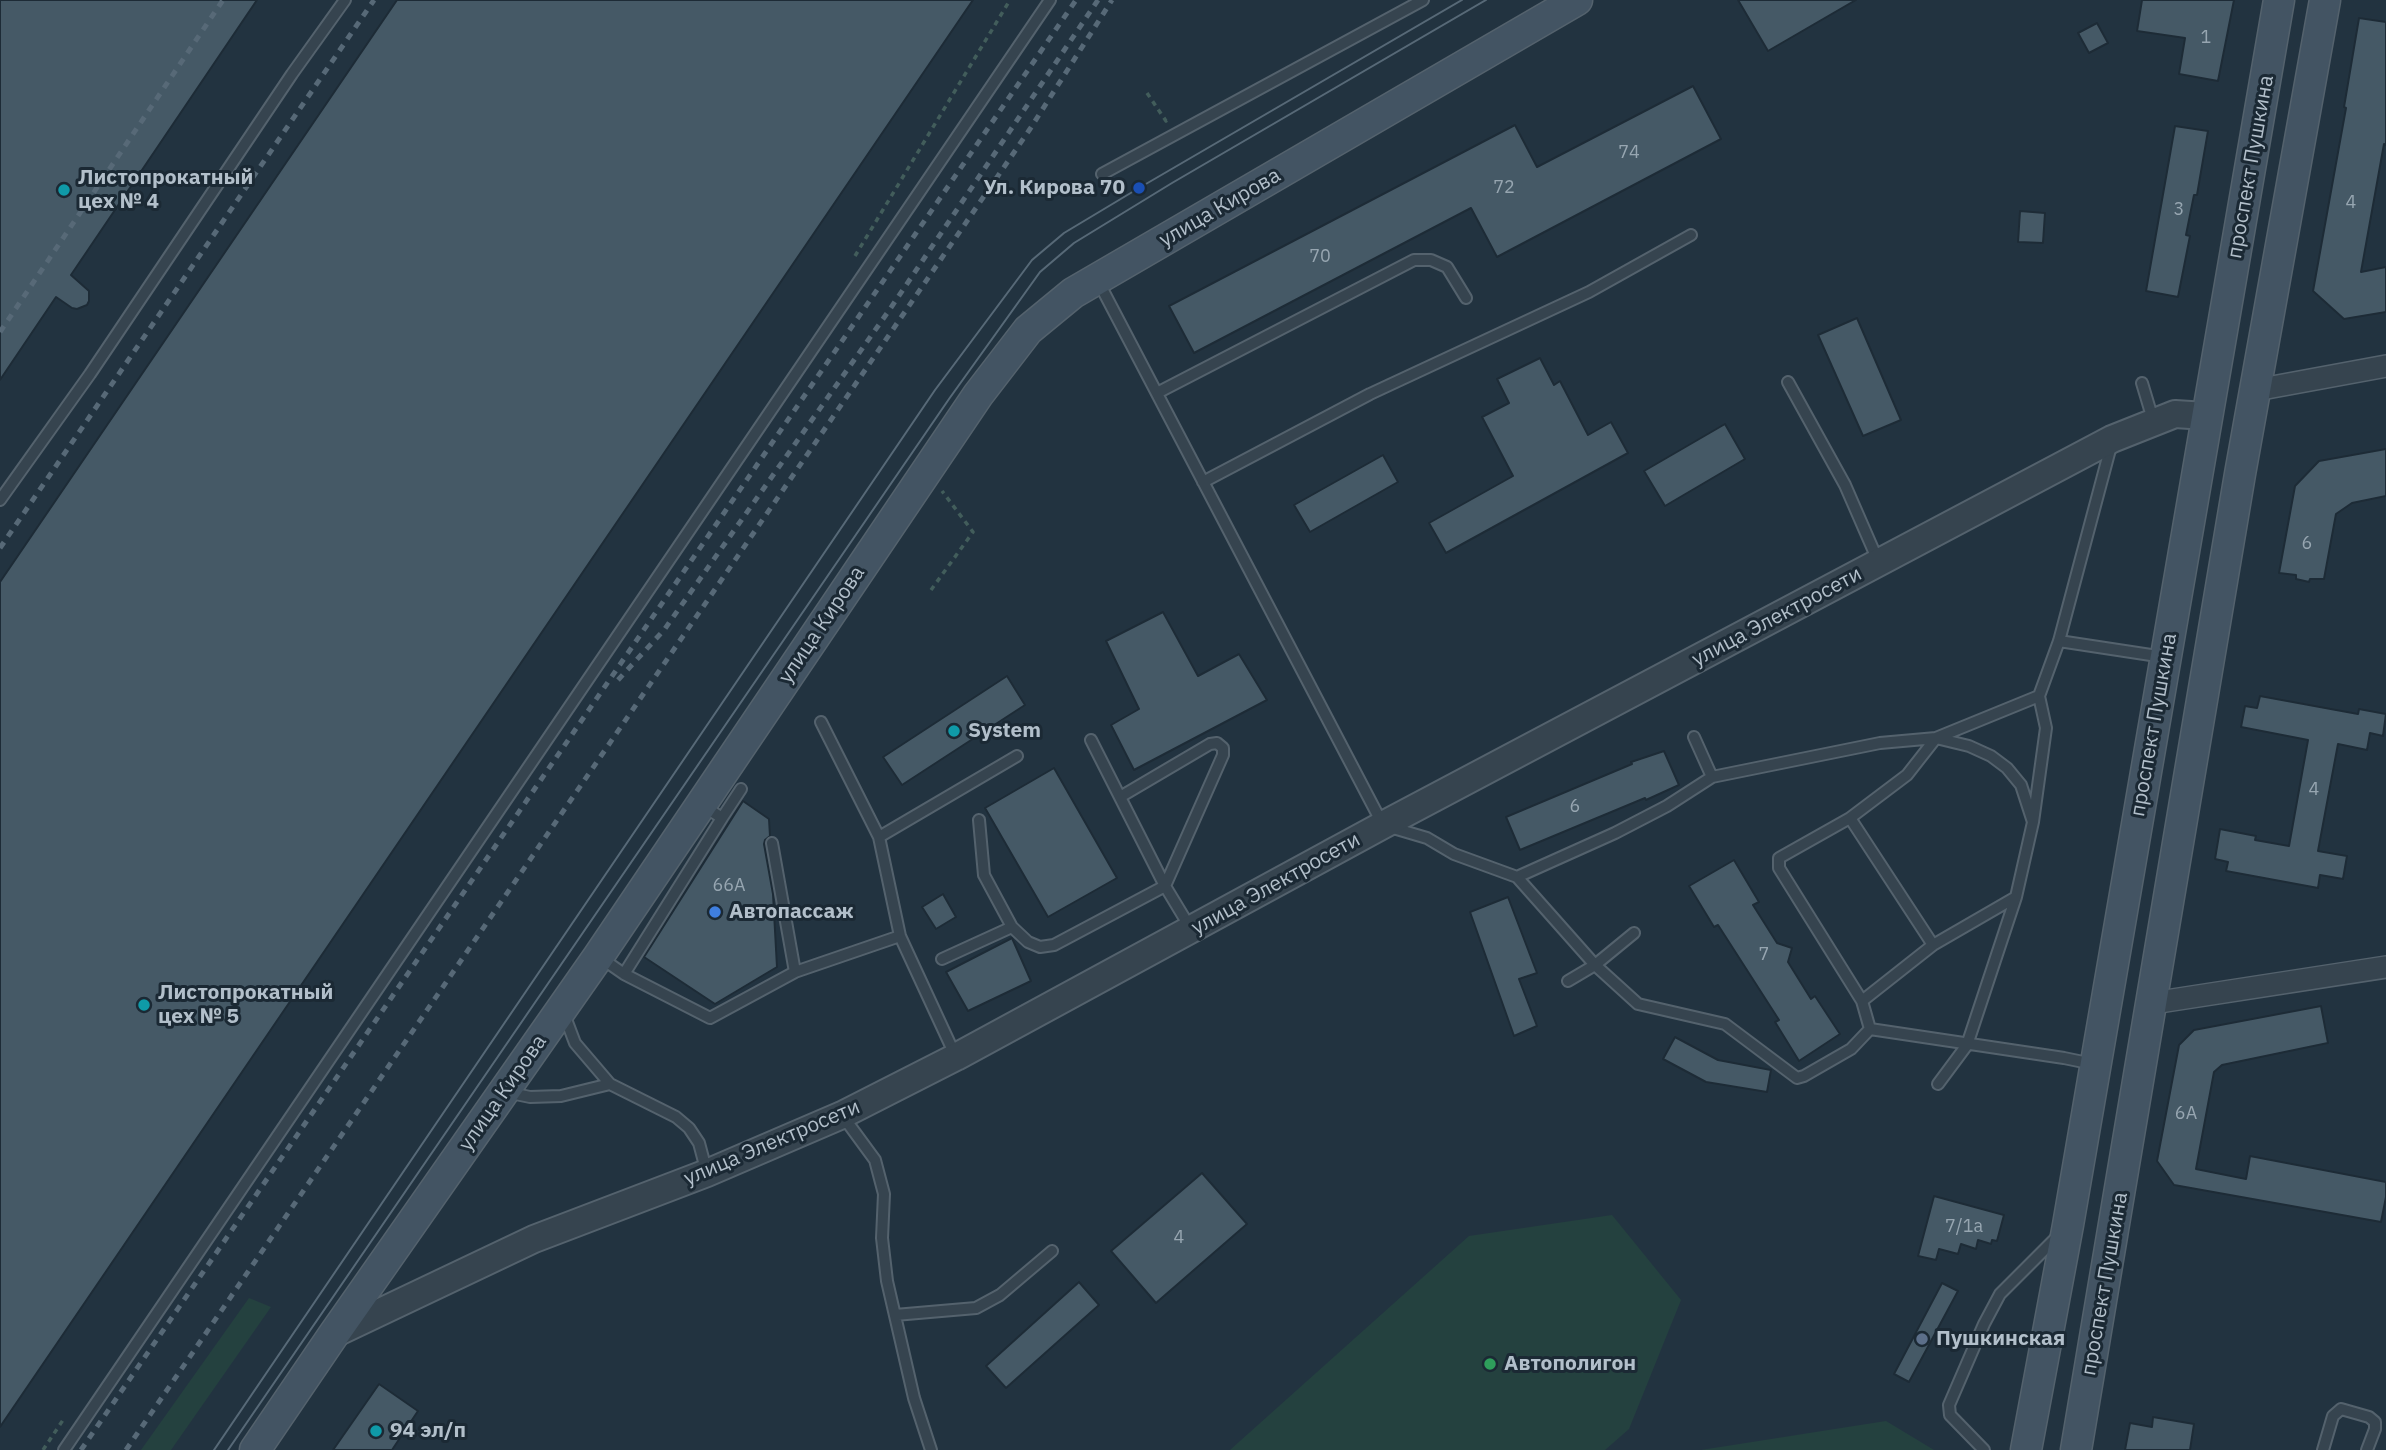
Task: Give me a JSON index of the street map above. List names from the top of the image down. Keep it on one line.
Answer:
{"streets":{"main road":["проспект Пушкина","улица Кирова"],"street":["улица Электросети"]},"crossings":[["проспект Пушкина","улица Электросети"],["улица Кирова","улица Электросети"]],"places":["Ул. Кирова 70","Листопрокатный цех № 4","System","Автопассаж","Листопрокатный цех № 5","Пушкинская","Автополигон","94 эл/п"],"house_numbers":["1","74","72","4","3","70","6","4","6","66А","7","6А","7/1а","4"]}
